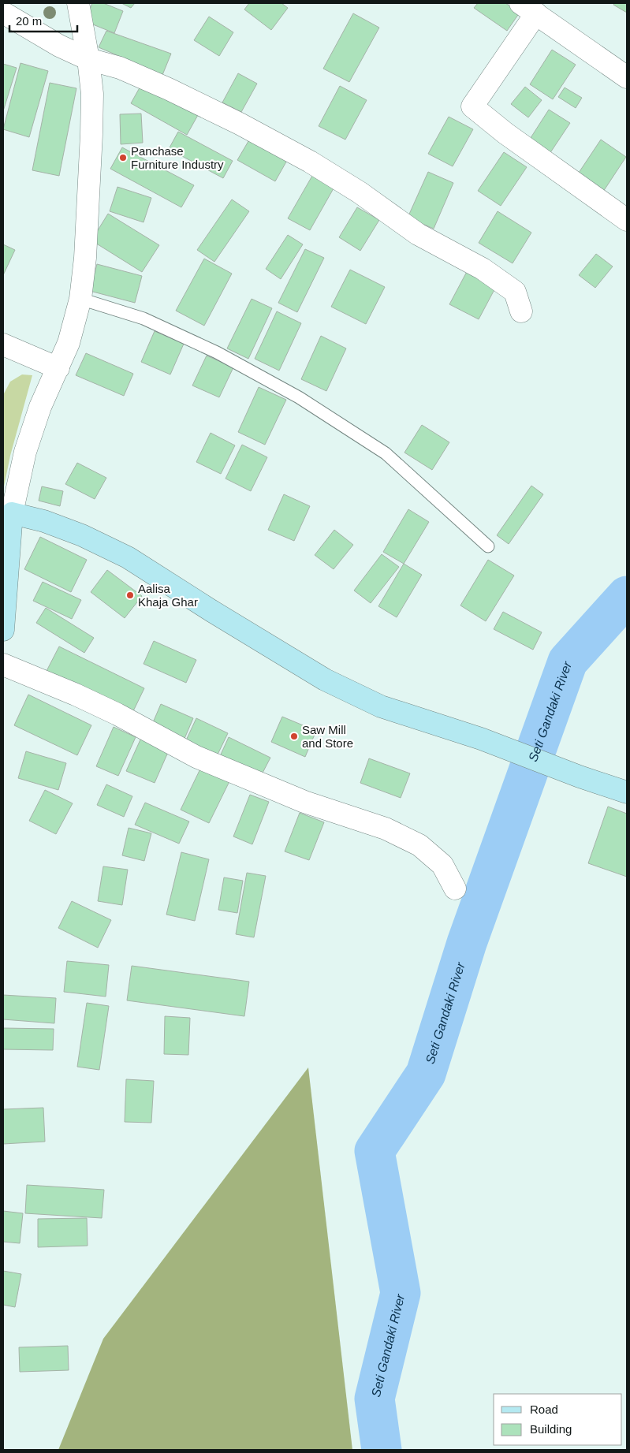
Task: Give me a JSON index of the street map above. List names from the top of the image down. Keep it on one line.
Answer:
{"water":["Seti Gandaki River"],"places":["Panchase Furniture Industry","Aalisa Khaja Ghar","Saw Mill and Store"],"legend":["Road","Building"],"scale_bar":"20 m"}
